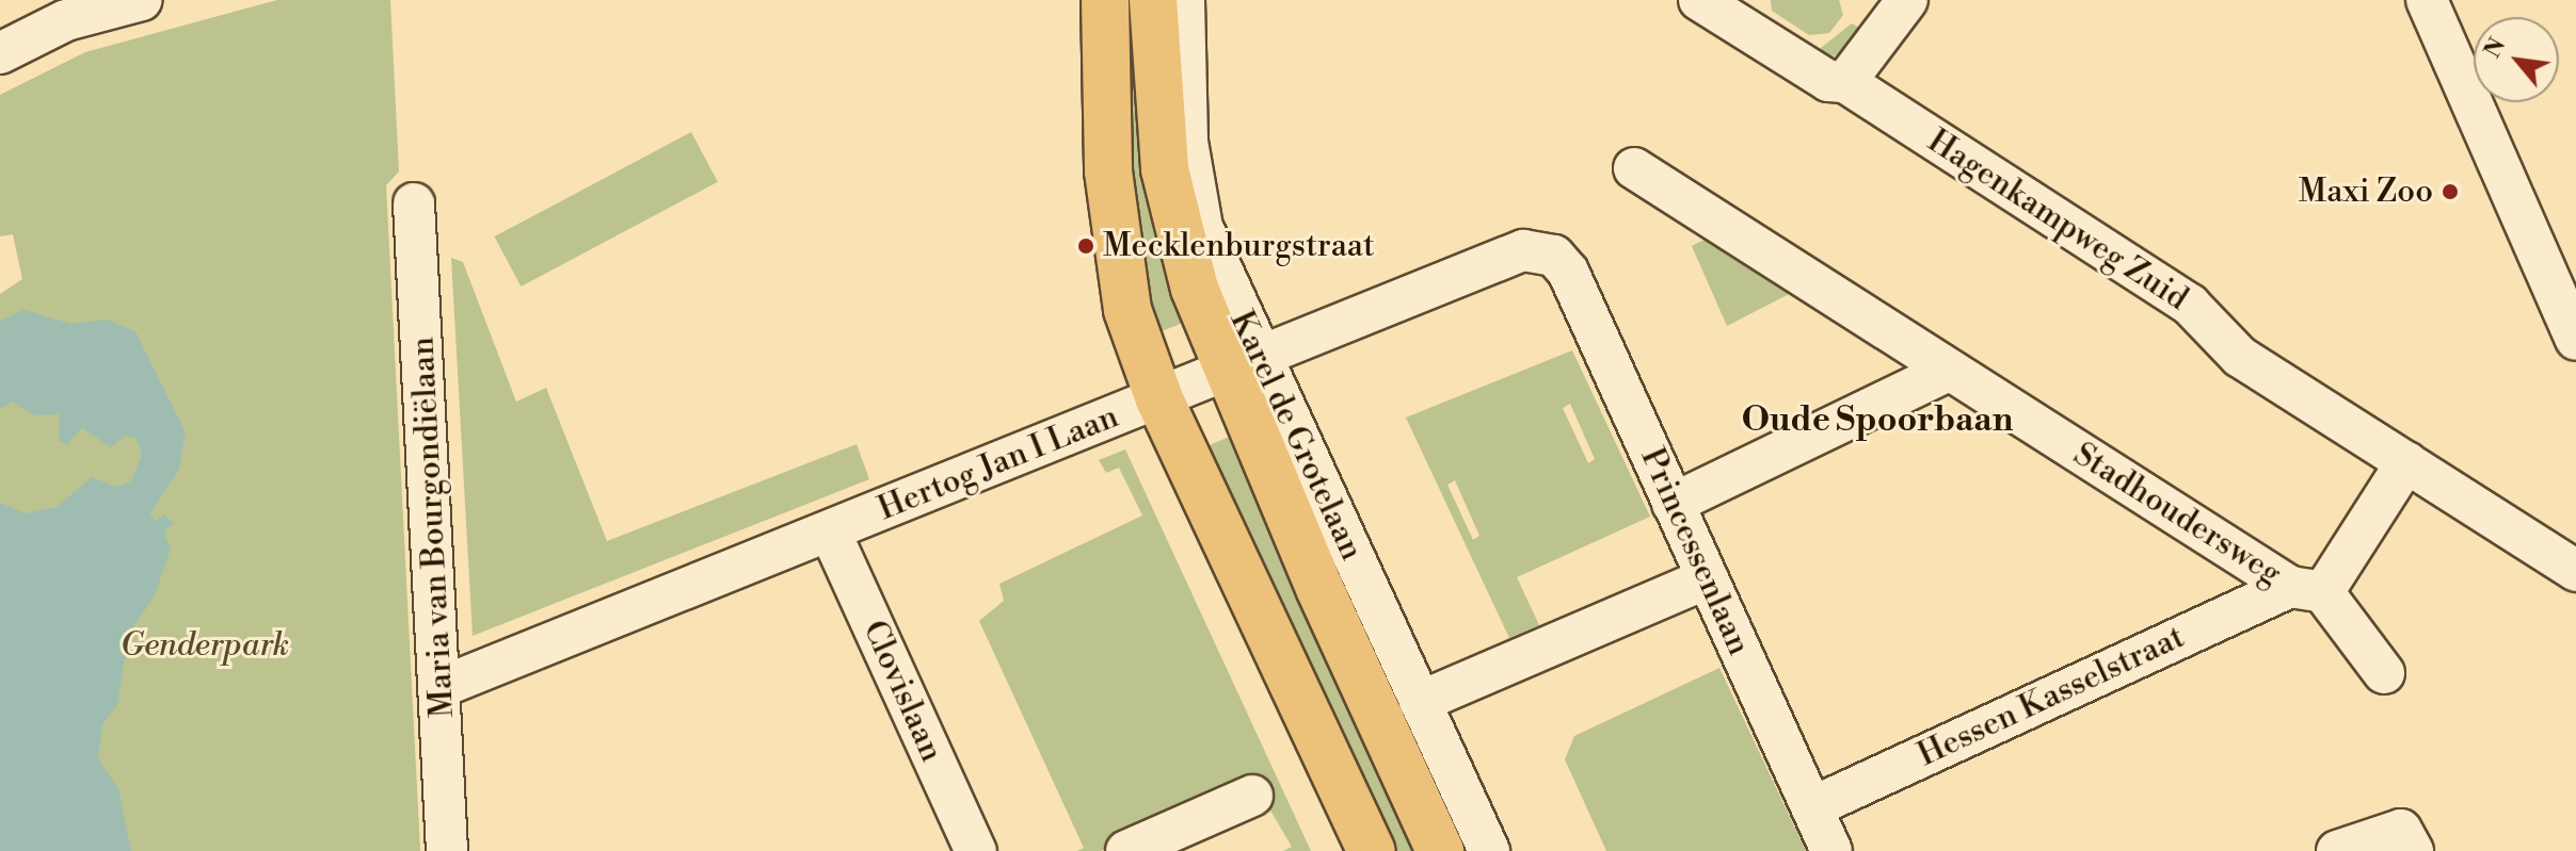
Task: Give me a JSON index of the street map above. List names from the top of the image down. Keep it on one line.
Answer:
{"streets":{"main road":["Karel de Grotelaan"],"street":["Hagenkampweg Zuid","Hertog Jan I Laan","Stadhoudersweg","Maria van Bourgondiëlaan","Princessenlaan","Clovislaan","Hessen Kasselstraat"]},"crossings":[["Karel de Grotelaan","Hertog Jan I Laan"],["Hertog Jan I Laan","Maria van Bourgondiëlaan"],["Hertog Jan I Laan","Princessenlaan"],["Hertog Jan I Laan","Clovislaan"],["Stadhoudersweg","Hessen Kasselstraat"],["Princessenlaan","Hessen Kasselstraat"]],"districts":["Oude Spoorbaan"],"parks":["Genderpark"],"places":["Maxi Zoo","Mecklenburgstraat"],"north":"top left"}
